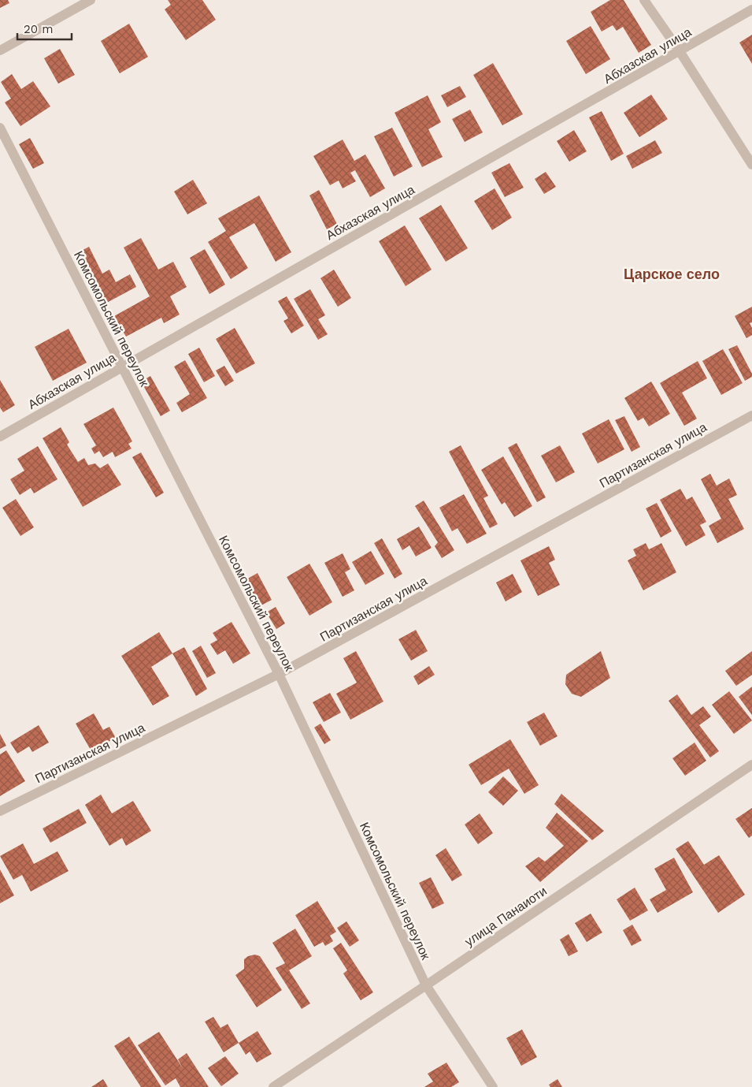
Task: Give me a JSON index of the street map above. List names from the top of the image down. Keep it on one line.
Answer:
{"streets":{"street":["Абхазская улица","Комсомольский переулок","Партизанская улица","улица Панаиоти"]},"crossings":[["Абхазская улица","Комсомольский переулок"],["Комсомольский переулок","Партизанская улица"],["Комсомольский переулок","улица Панаиоти"]],"districts":["Царское село"],"scale_bar":"20 m"}
